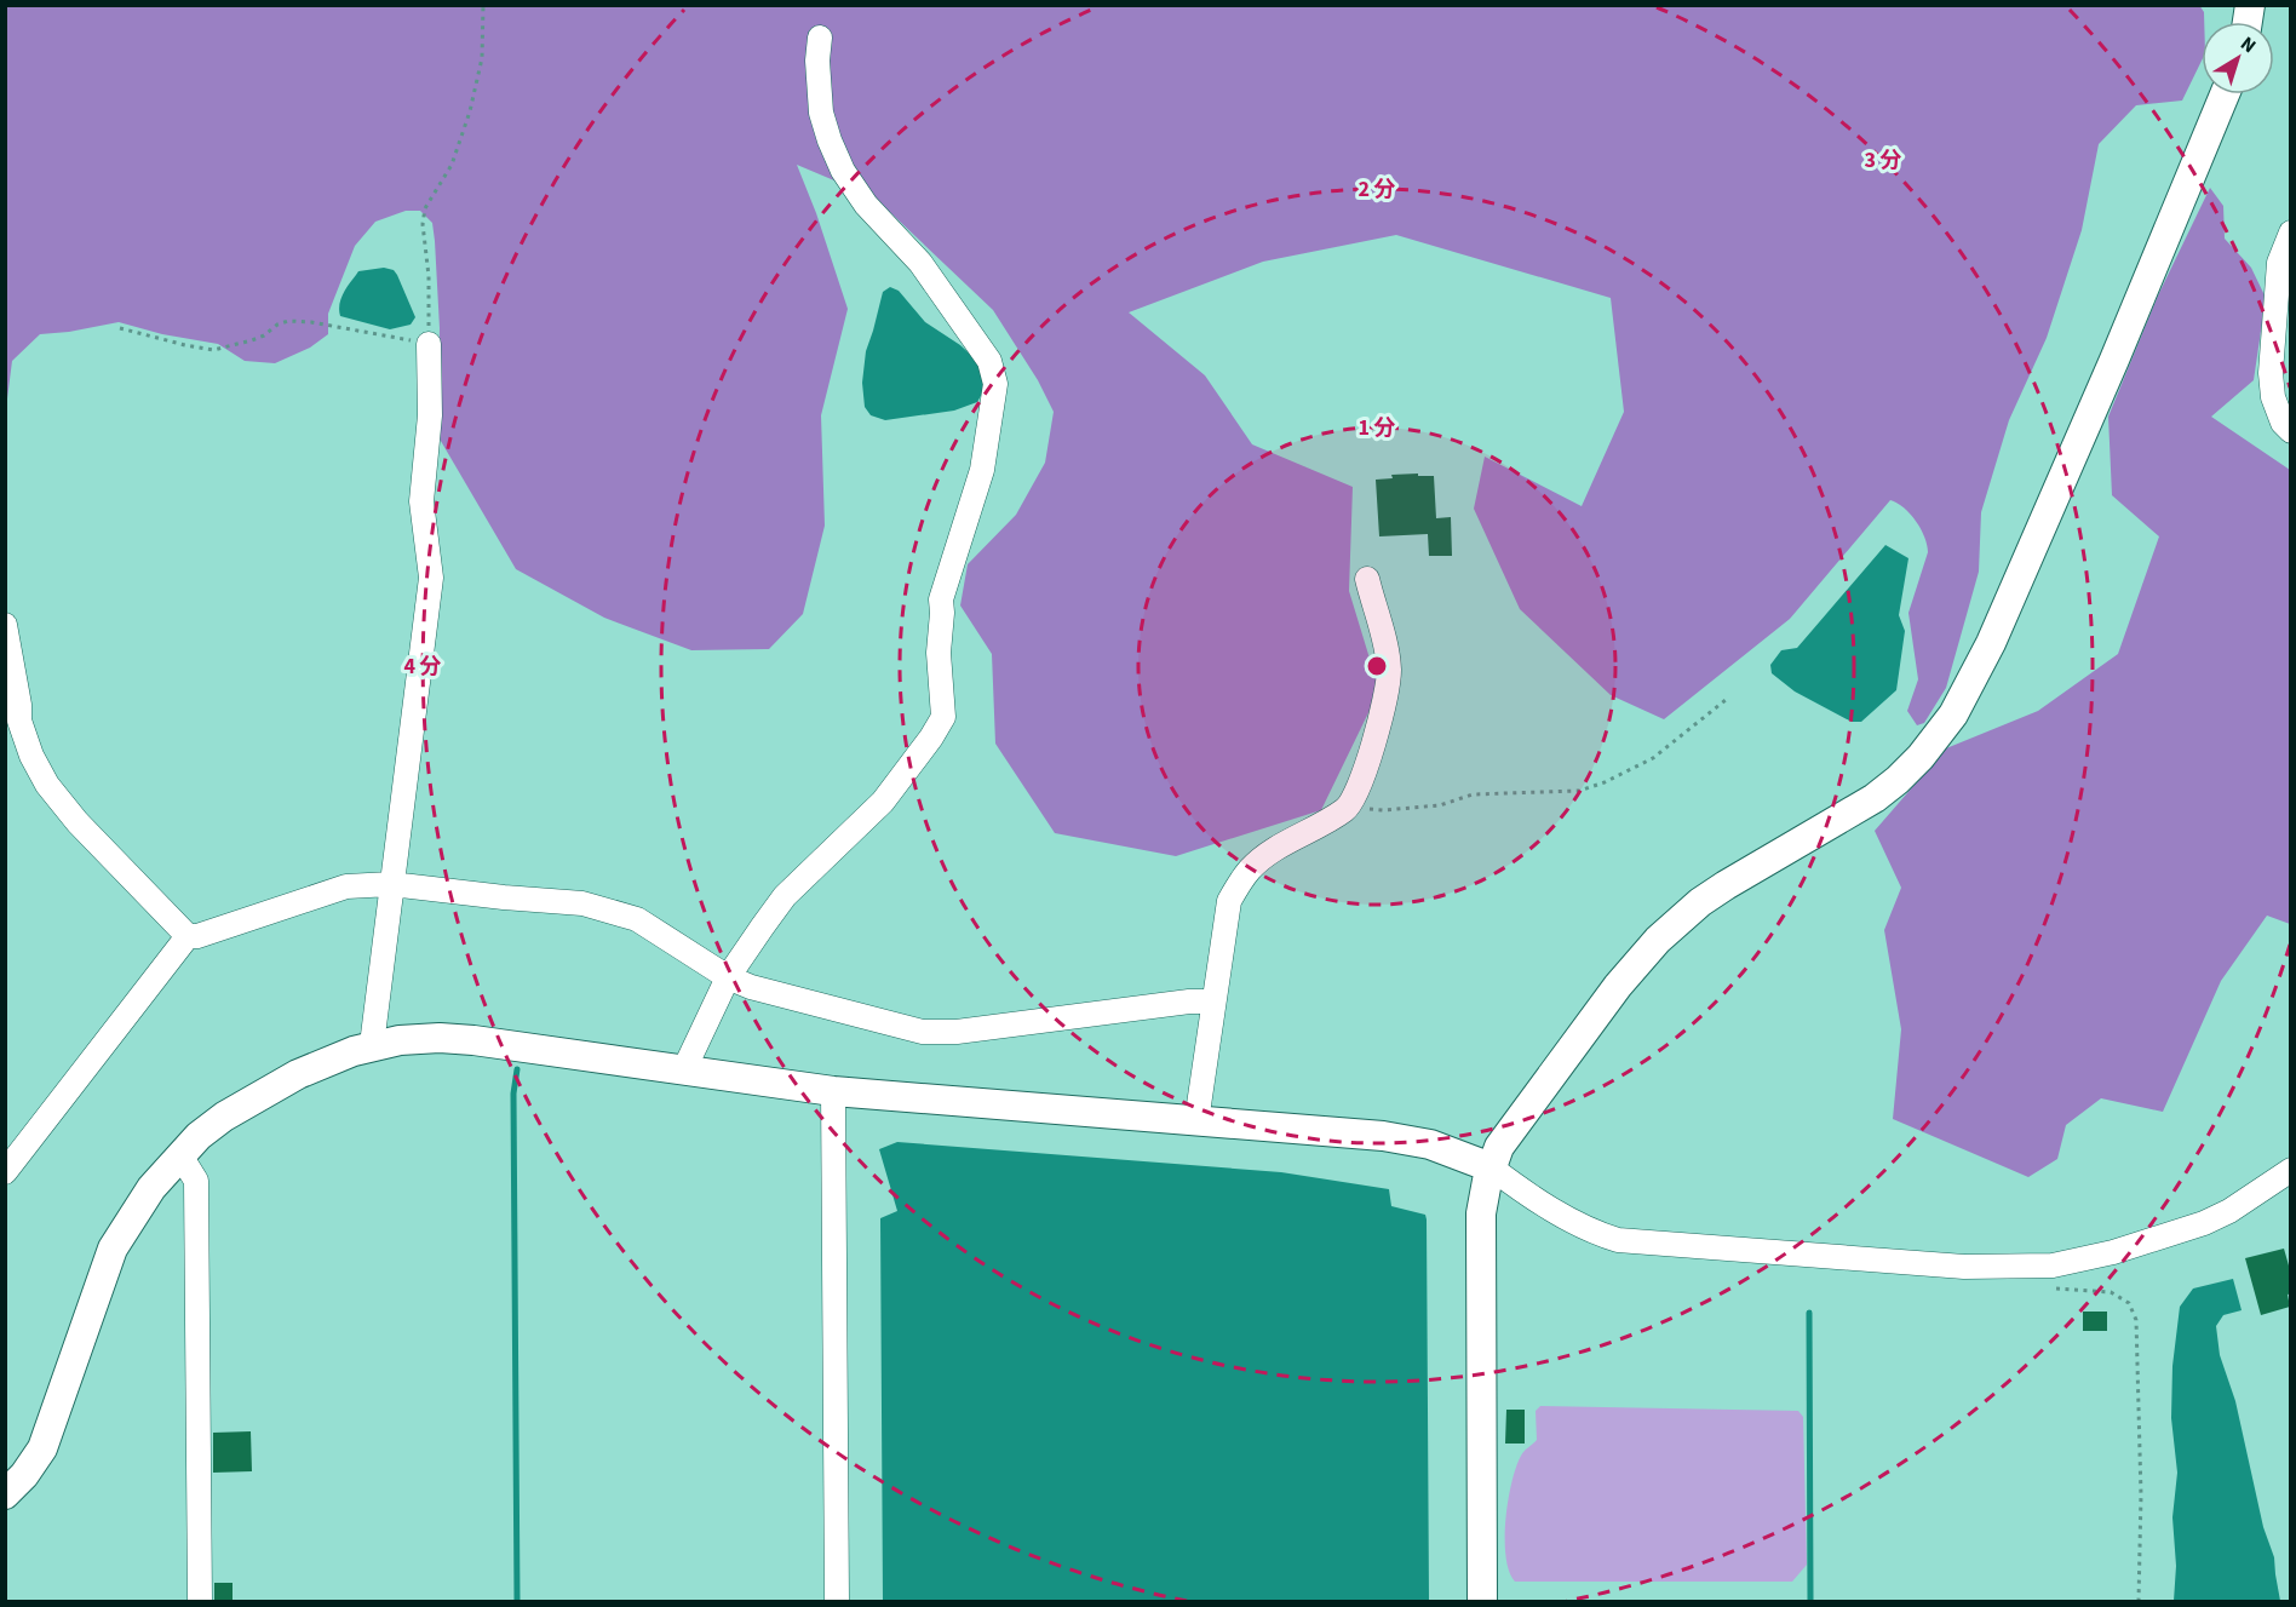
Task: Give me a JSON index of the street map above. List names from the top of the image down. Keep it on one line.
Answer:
{"north":"top right","rings":["3 分","2 分","1 分","4 分"]}
